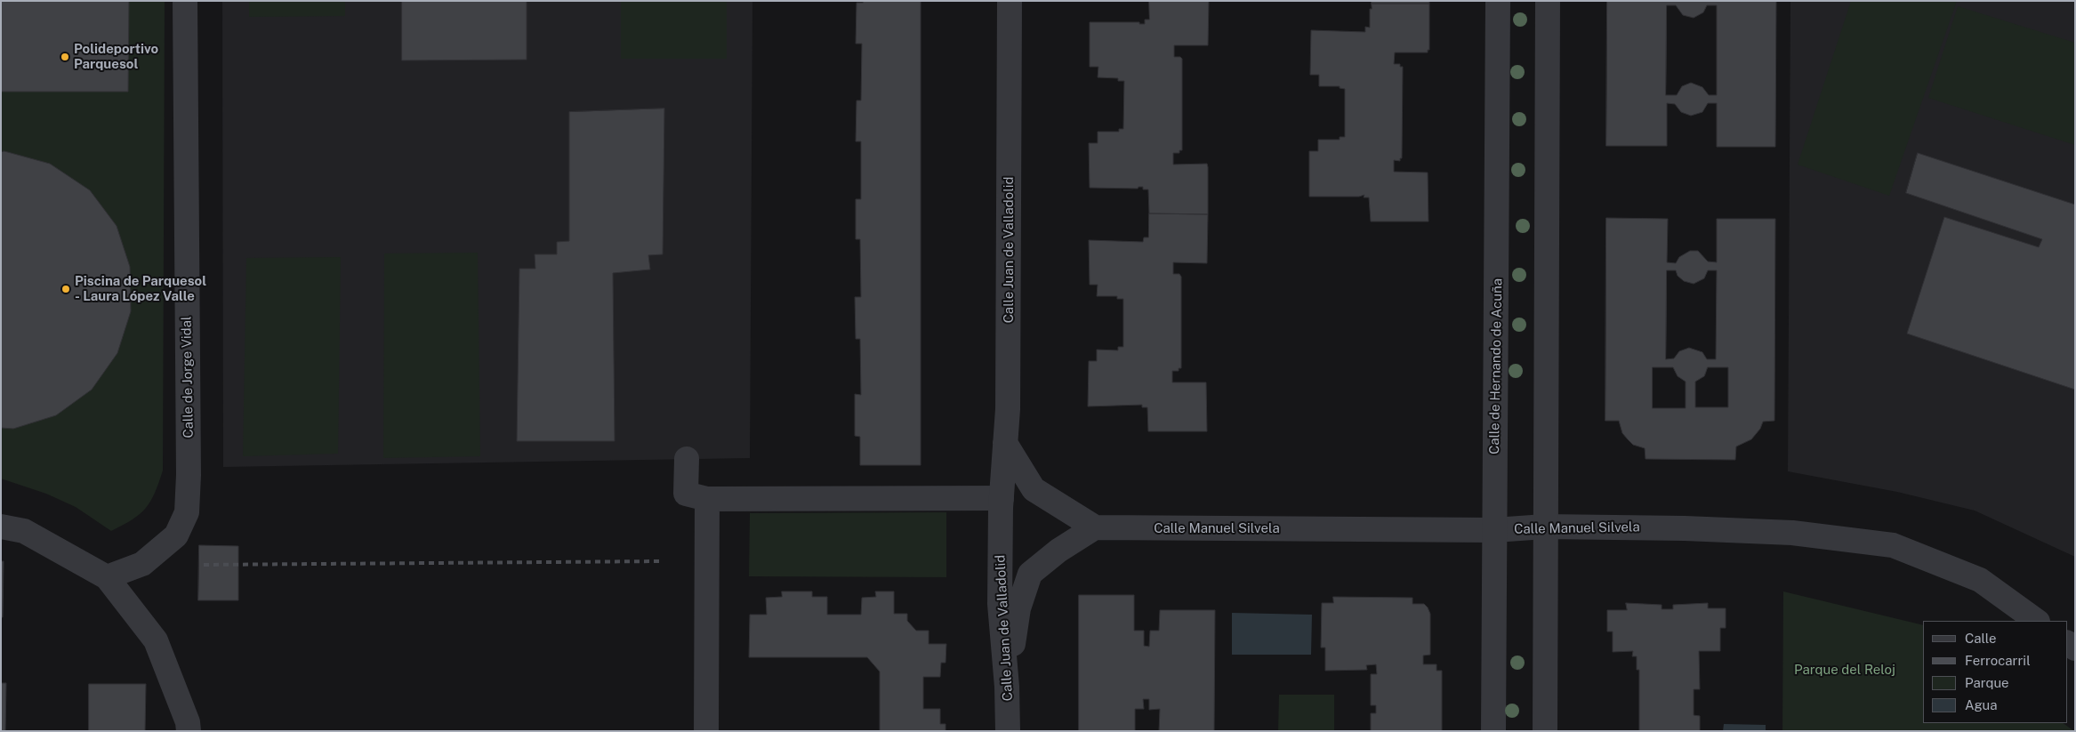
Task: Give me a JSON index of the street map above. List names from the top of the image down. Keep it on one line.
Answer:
{"streets":{"street":["Calle Juan de Valladolid","Calle de Hernando de Acuña","Calle de Jorge Vidal","Calle Manuel Silvela"]},"crossings":[["Calle de Hernando de Acuña","Calle Manuel Silvela"]],"parks":["Parque del Reloj"],"places":["Polideportivo Parquesol","Piscina de Parquesol - Laura López Valle"],"legend":["Calle","Ferrocarril","Parque","Agua"]}
